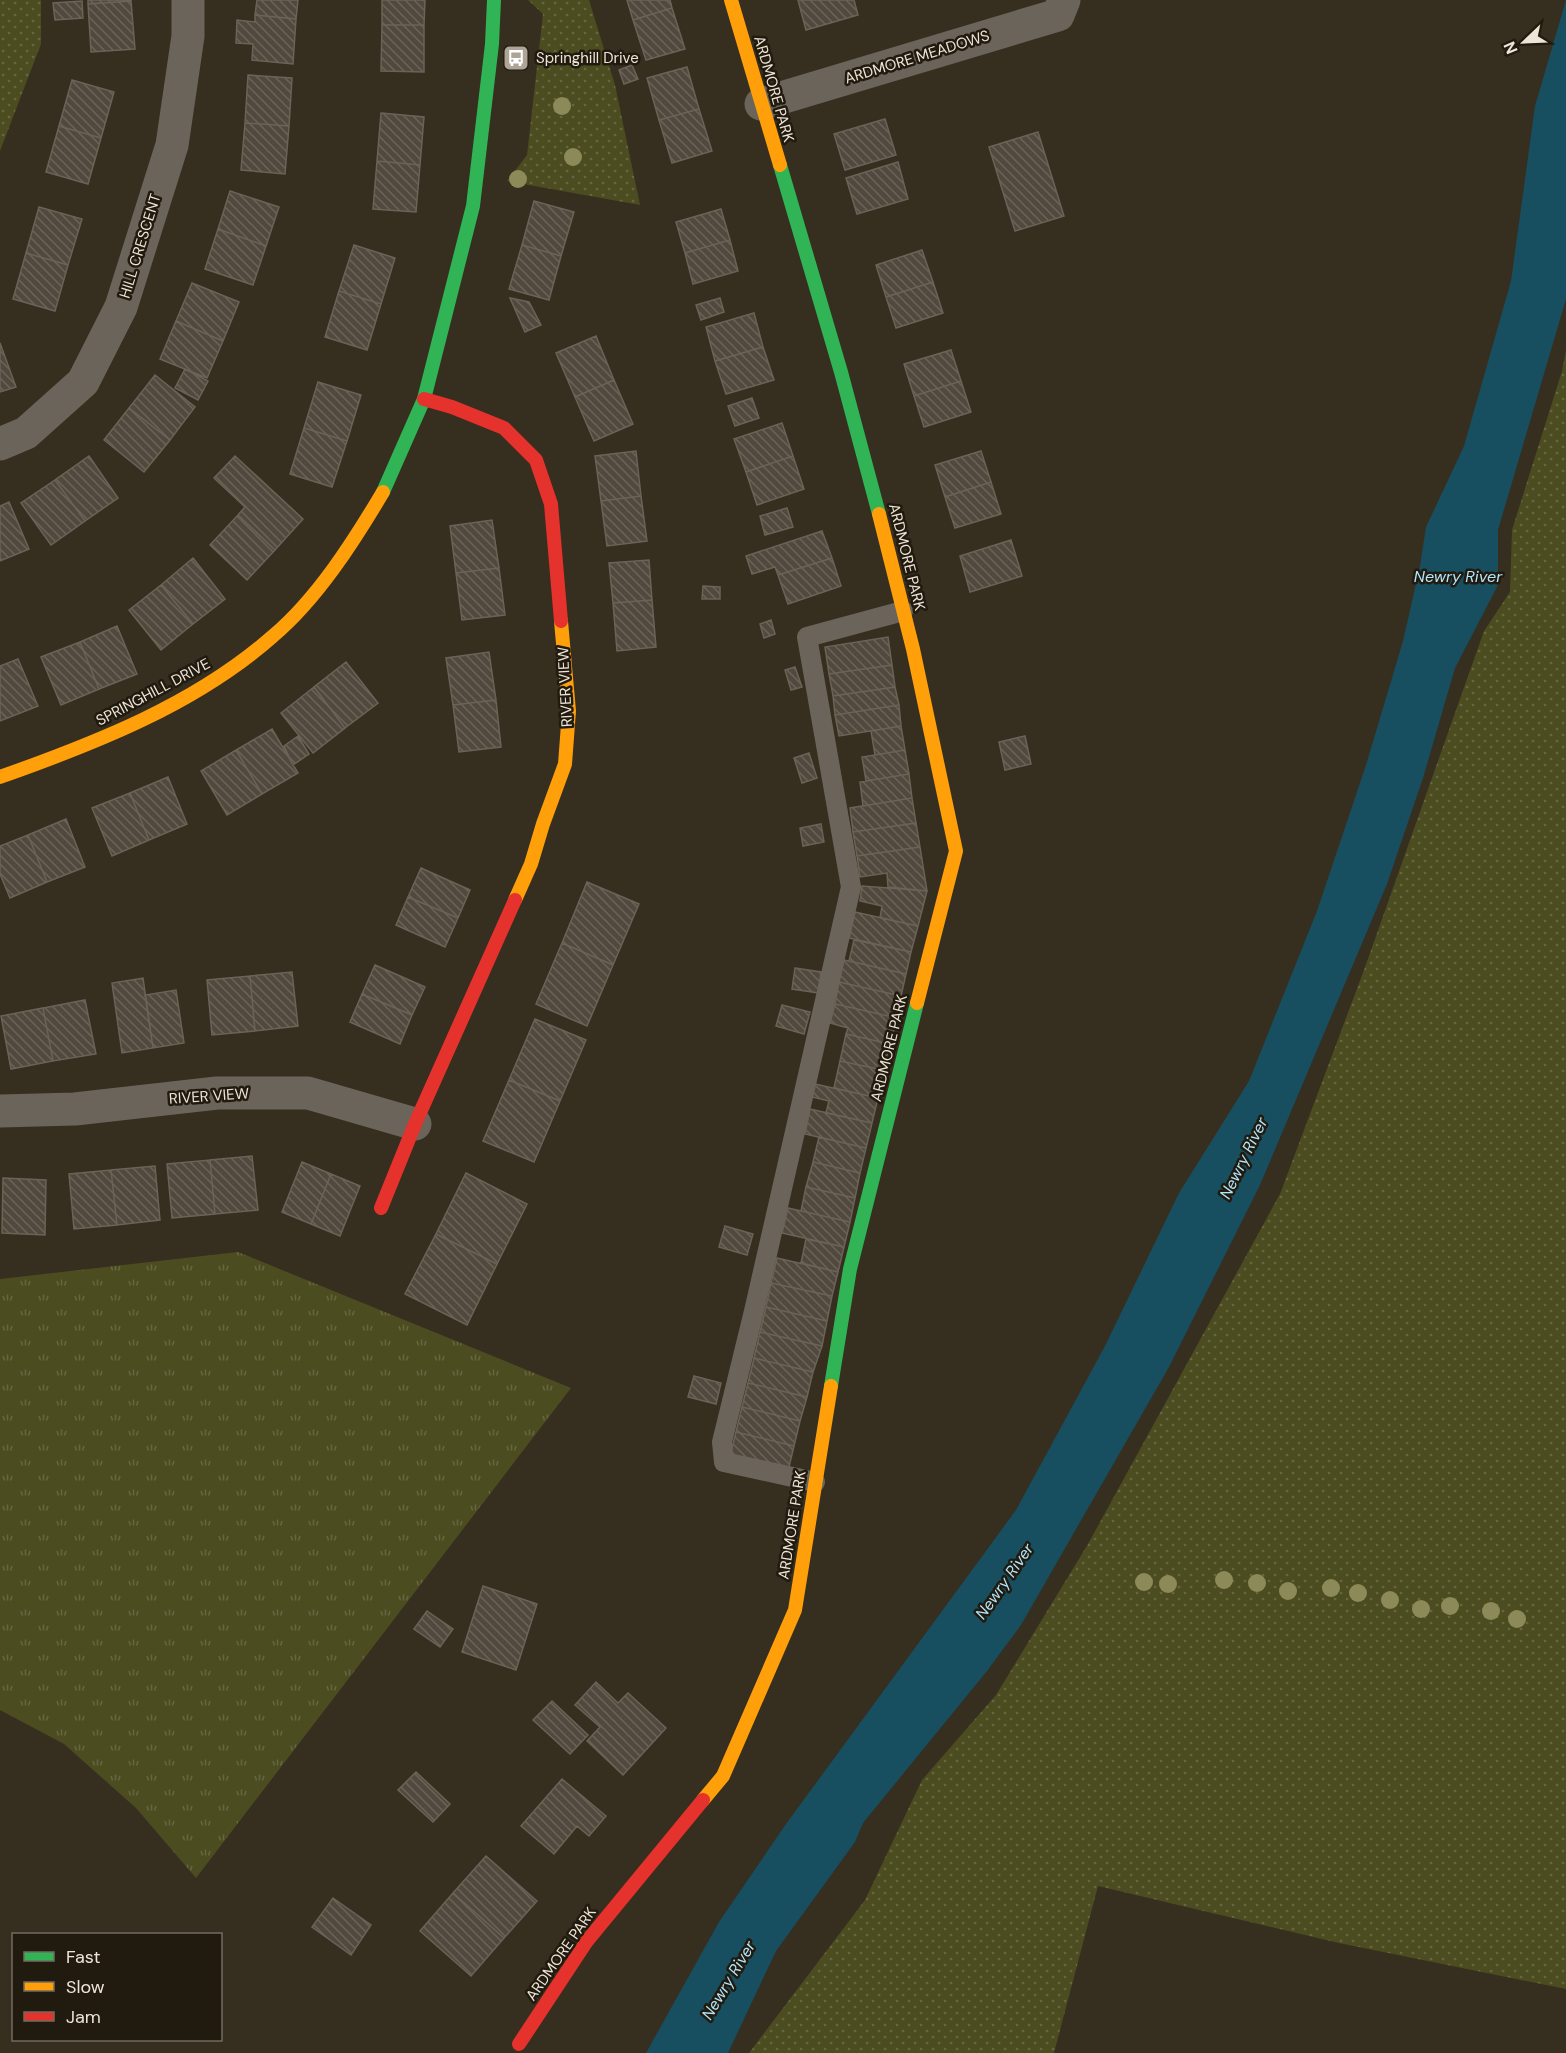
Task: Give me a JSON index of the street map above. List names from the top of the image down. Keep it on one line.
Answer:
{"streets":{"street":["ARDMORE MEADOWS","ARDMORE PARK","HILL CRESCENT","RIVER VIEW","SPRINGHILL DRIVE"]},"crossings":[["ARDMORE MEADOWS","ARDMORE PARK"],["RIVER VIEW","SPRINGHILL DRIVE"]],"water":["Newry River"],"places":{"bus stop":["Springhill Drive"]},"legend":["Fast","Slow","Jam"],"north":"bottom left"}
